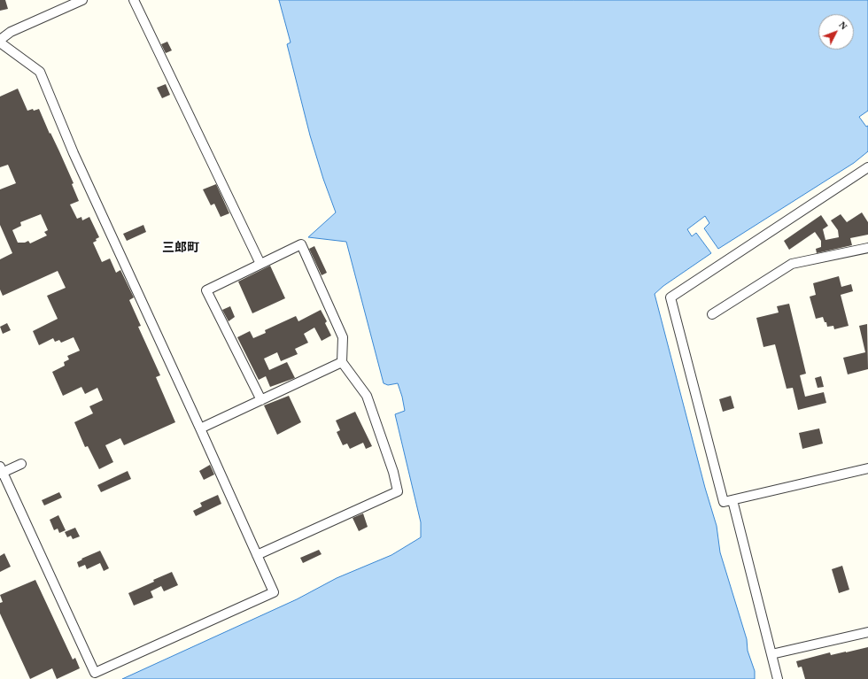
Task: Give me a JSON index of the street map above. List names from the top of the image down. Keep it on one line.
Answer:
{"districts":["三郎町"],"north":"top right"}
